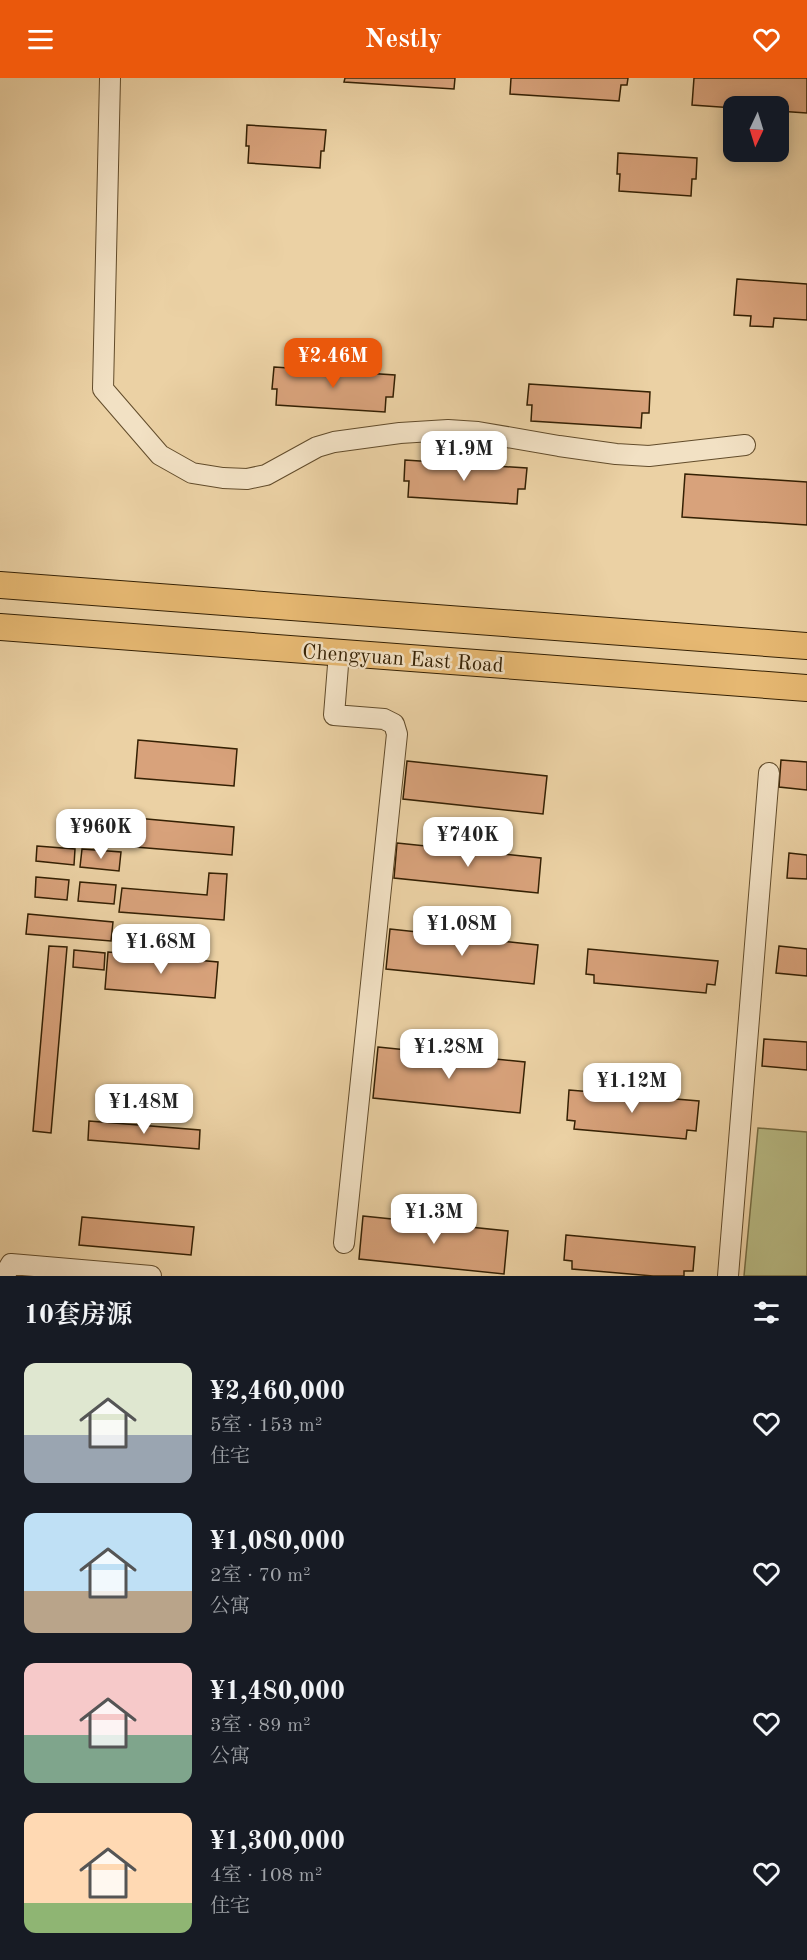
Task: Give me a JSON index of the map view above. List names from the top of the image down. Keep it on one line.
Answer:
{"streets":{"main road":["Chengyuan East Road"]},"north":"bottom","page":{"header":"Nestly","price":["¥2.46M","¥1.9M","¥960K","¥740K","¥1.08M","¥1.68M","¥1.28M","¥1.12M","¥1.48M","¥1.3M"],"heading":"10套房源","list":[{"name":"¥2,460,000","note":"5室 · 153 m² · 住宅"},{"name":"¥1,080,000","note":"2室 · 70 m² · 公寓"},{"name":"¥1,480,000","note":"3室 · 89 m² · 公寓"},{"name":"¥1,300,000","note":"4室 · 108 m² · 住宅"}]}}
